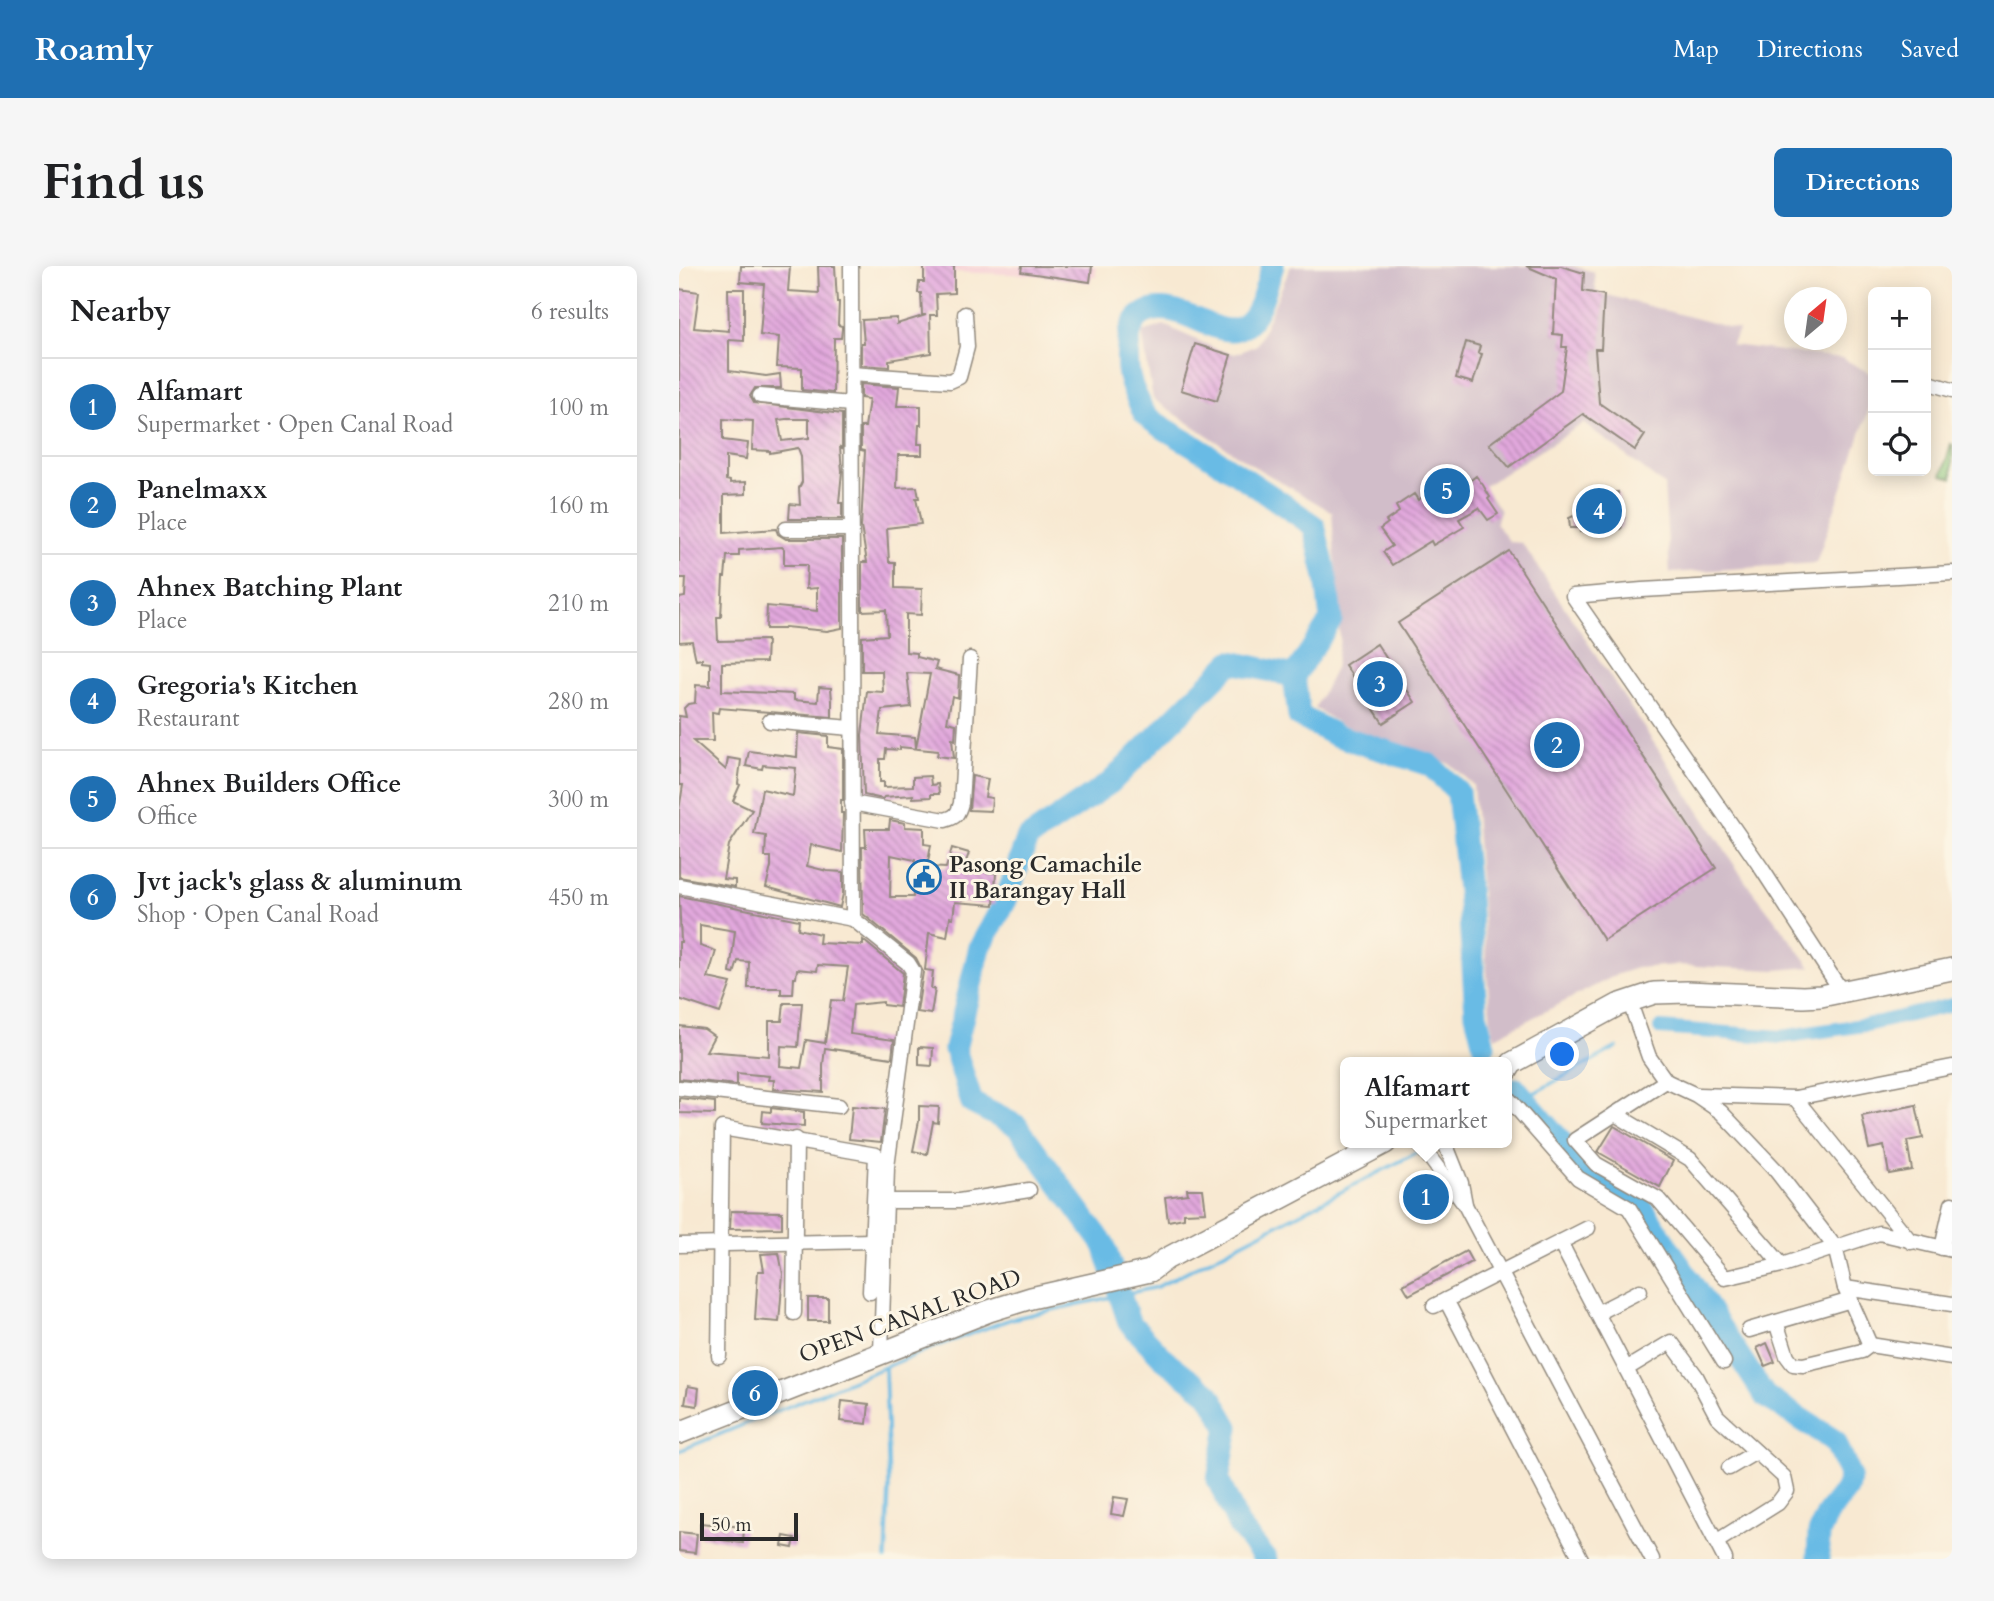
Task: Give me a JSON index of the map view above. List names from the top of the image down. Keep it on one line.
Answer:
{"streets":{"main road":["OPEN CANAL ROAD"]},"places":{"public building":["Pasong Camachile II Barangay Hall"]},"scale_bar":"50 m","north":"top right","page":{"header":"Roamly","nav":["Map","Directions","Saved"],"buttons":"Directions","title":"Find us","heading":["Nearby","6 results"],"map_buttons":["+","−"],"list":[{"mark":"1","name":"Alfamart","note":"Supermarket · Open Canal Road","value":"100 m"},{"mark":"2","name":"Panelmaxx","note":"Place","value":"160 m"},{"mark":"3","name":"Ahnex Batching Plant","note":"Place","value":"210 m"},{"mark":"4","name":"Gregoria's Kitchen","note":"Restaurant","value":"280 m"},{"mark":"5","name":"Ahnex Builders Office","note":"Office","value":"300 m"},{"mark":"6","name":"Jvt jack's glass & aluminum","note":"Shop · Open Canal Road","value":"450 m"}],"pins":["5","4","3","2","1","6"],"popup":["Alfamart","Supermarket"],"scale":"50 m"}}
